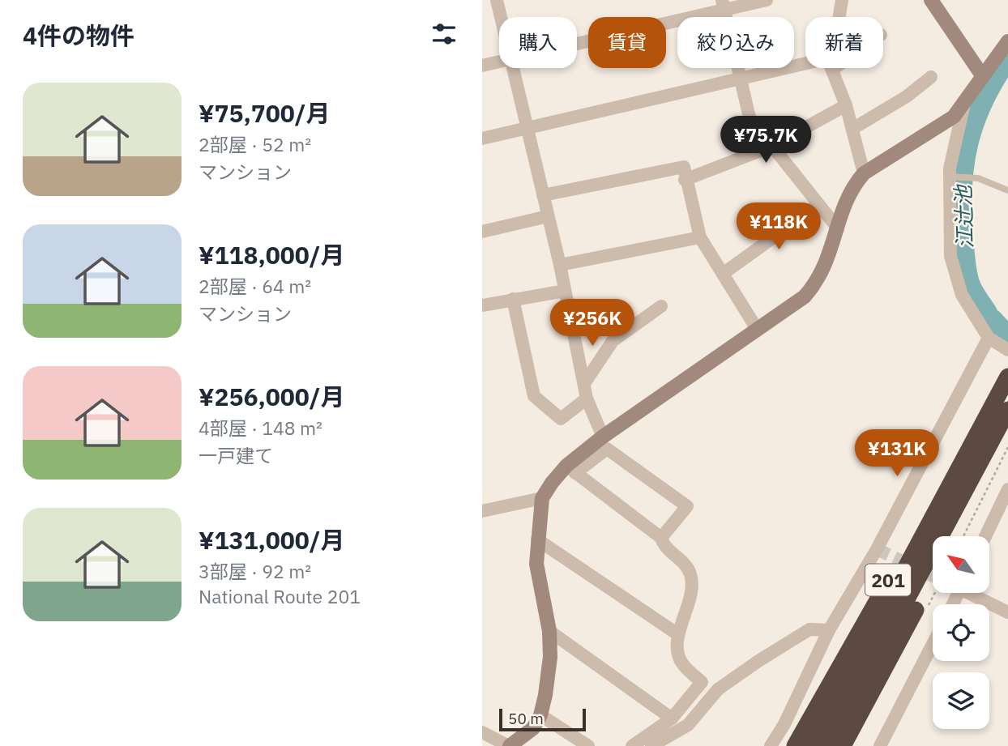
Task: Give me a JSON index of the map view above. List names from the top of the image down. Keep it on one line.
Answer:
{"streets":{"highway":["201"]},"water":["江辻池"],"scale_bar":"50 m","north":"top left","page":{"heading":"4件の物件","chip":["購入","賃貸","絞り込み","新着"],"list":[{"name":"¥75,700/月","note":"2部屋 · 52 m² · マンション"},{"name":"¥118,000/月","note":"2部屋 · 64 m² · マンション"},{"name":"¥256,000/月","note":"4部屋 · 148 m² · 一戸建て"},{"name":"¥131,000/月","note":"3部屋 · 92 m² · National Route 201"}],"price":["¥75.7K","¥118K","¥256K","¥131K"],"scale":"50 m"}}
